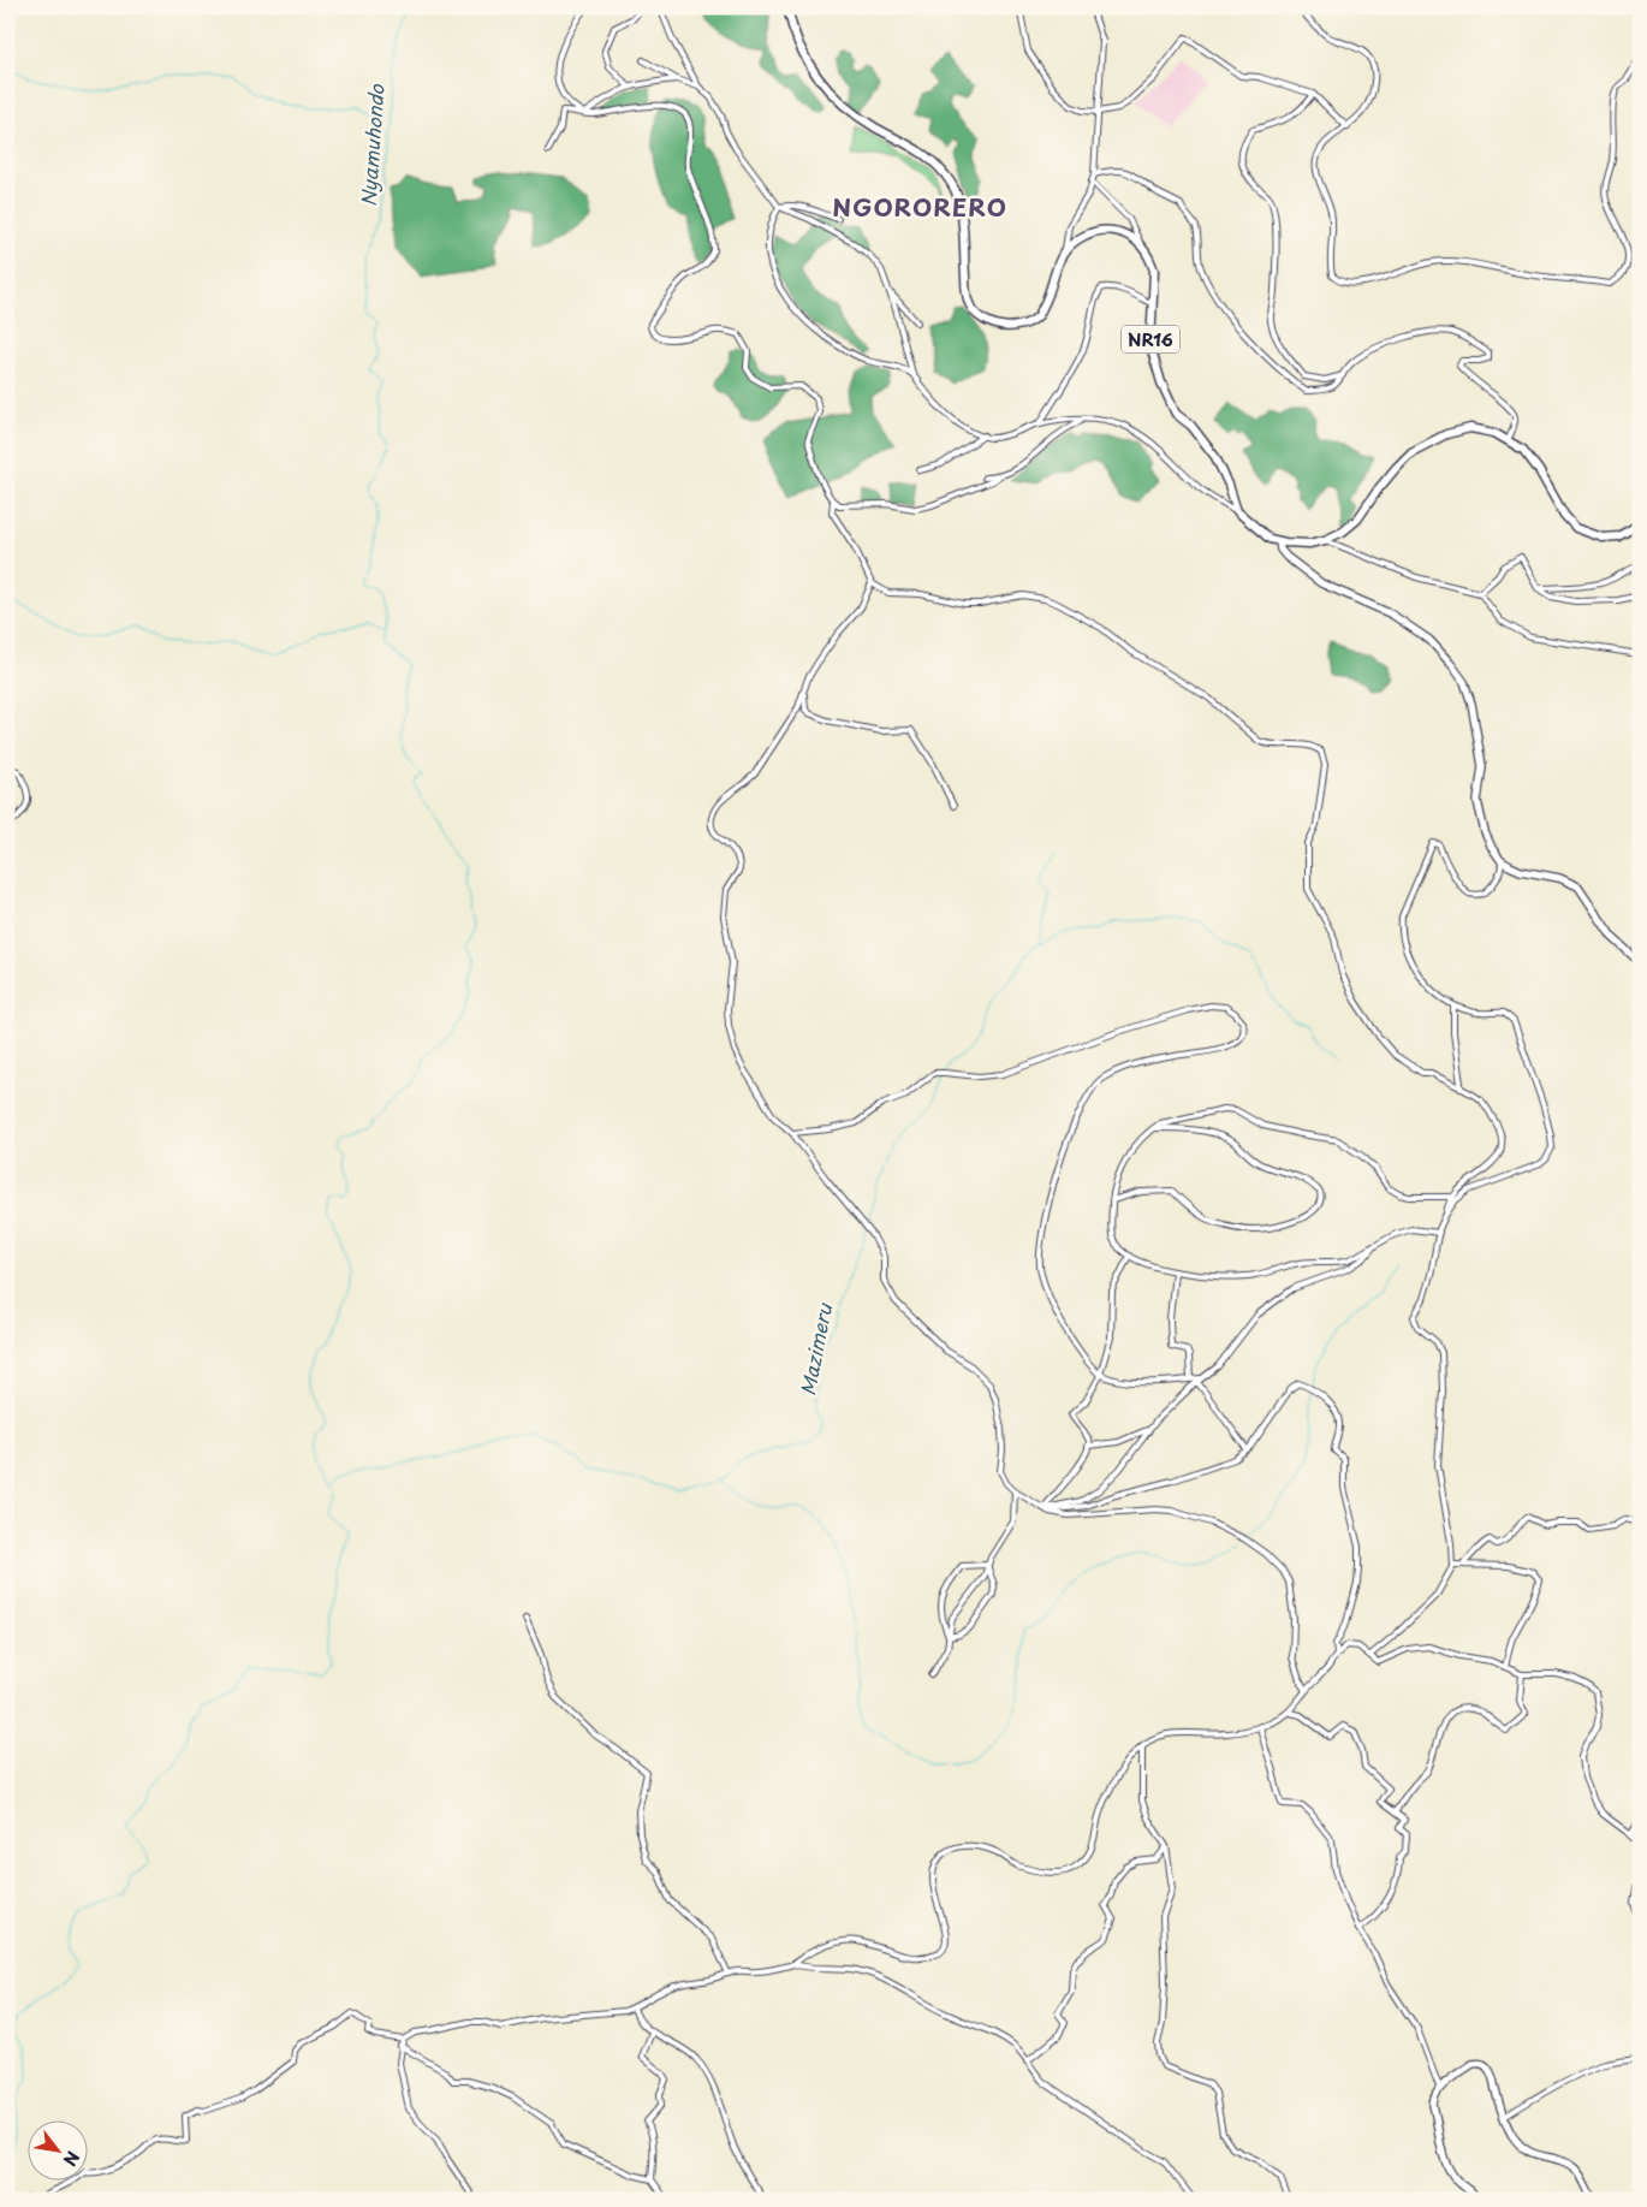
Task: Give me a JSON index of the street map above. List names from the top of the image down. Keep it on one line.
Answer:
{"streets":{"main road":["NR16"]},"districts":["NGORORERO"],"water":["Nyamuhondo","Mazimeru"],"north":"bottom right"}
